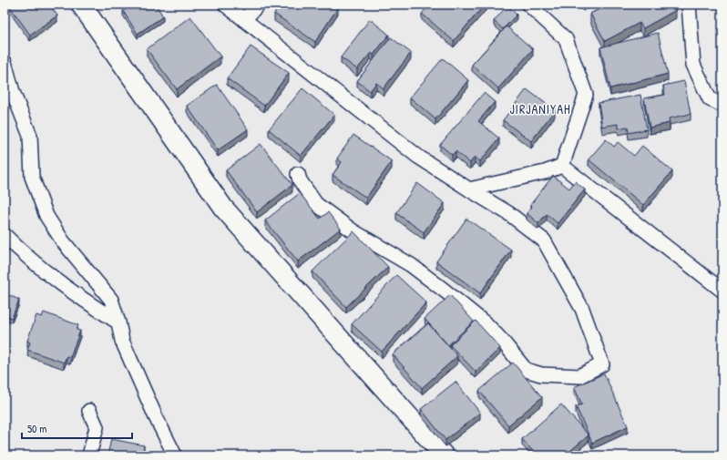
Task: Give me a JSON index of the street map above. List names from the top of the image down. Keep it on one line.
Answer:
{"districts":["JIRJANIYAH"],"scale_bar":"50 m"}
